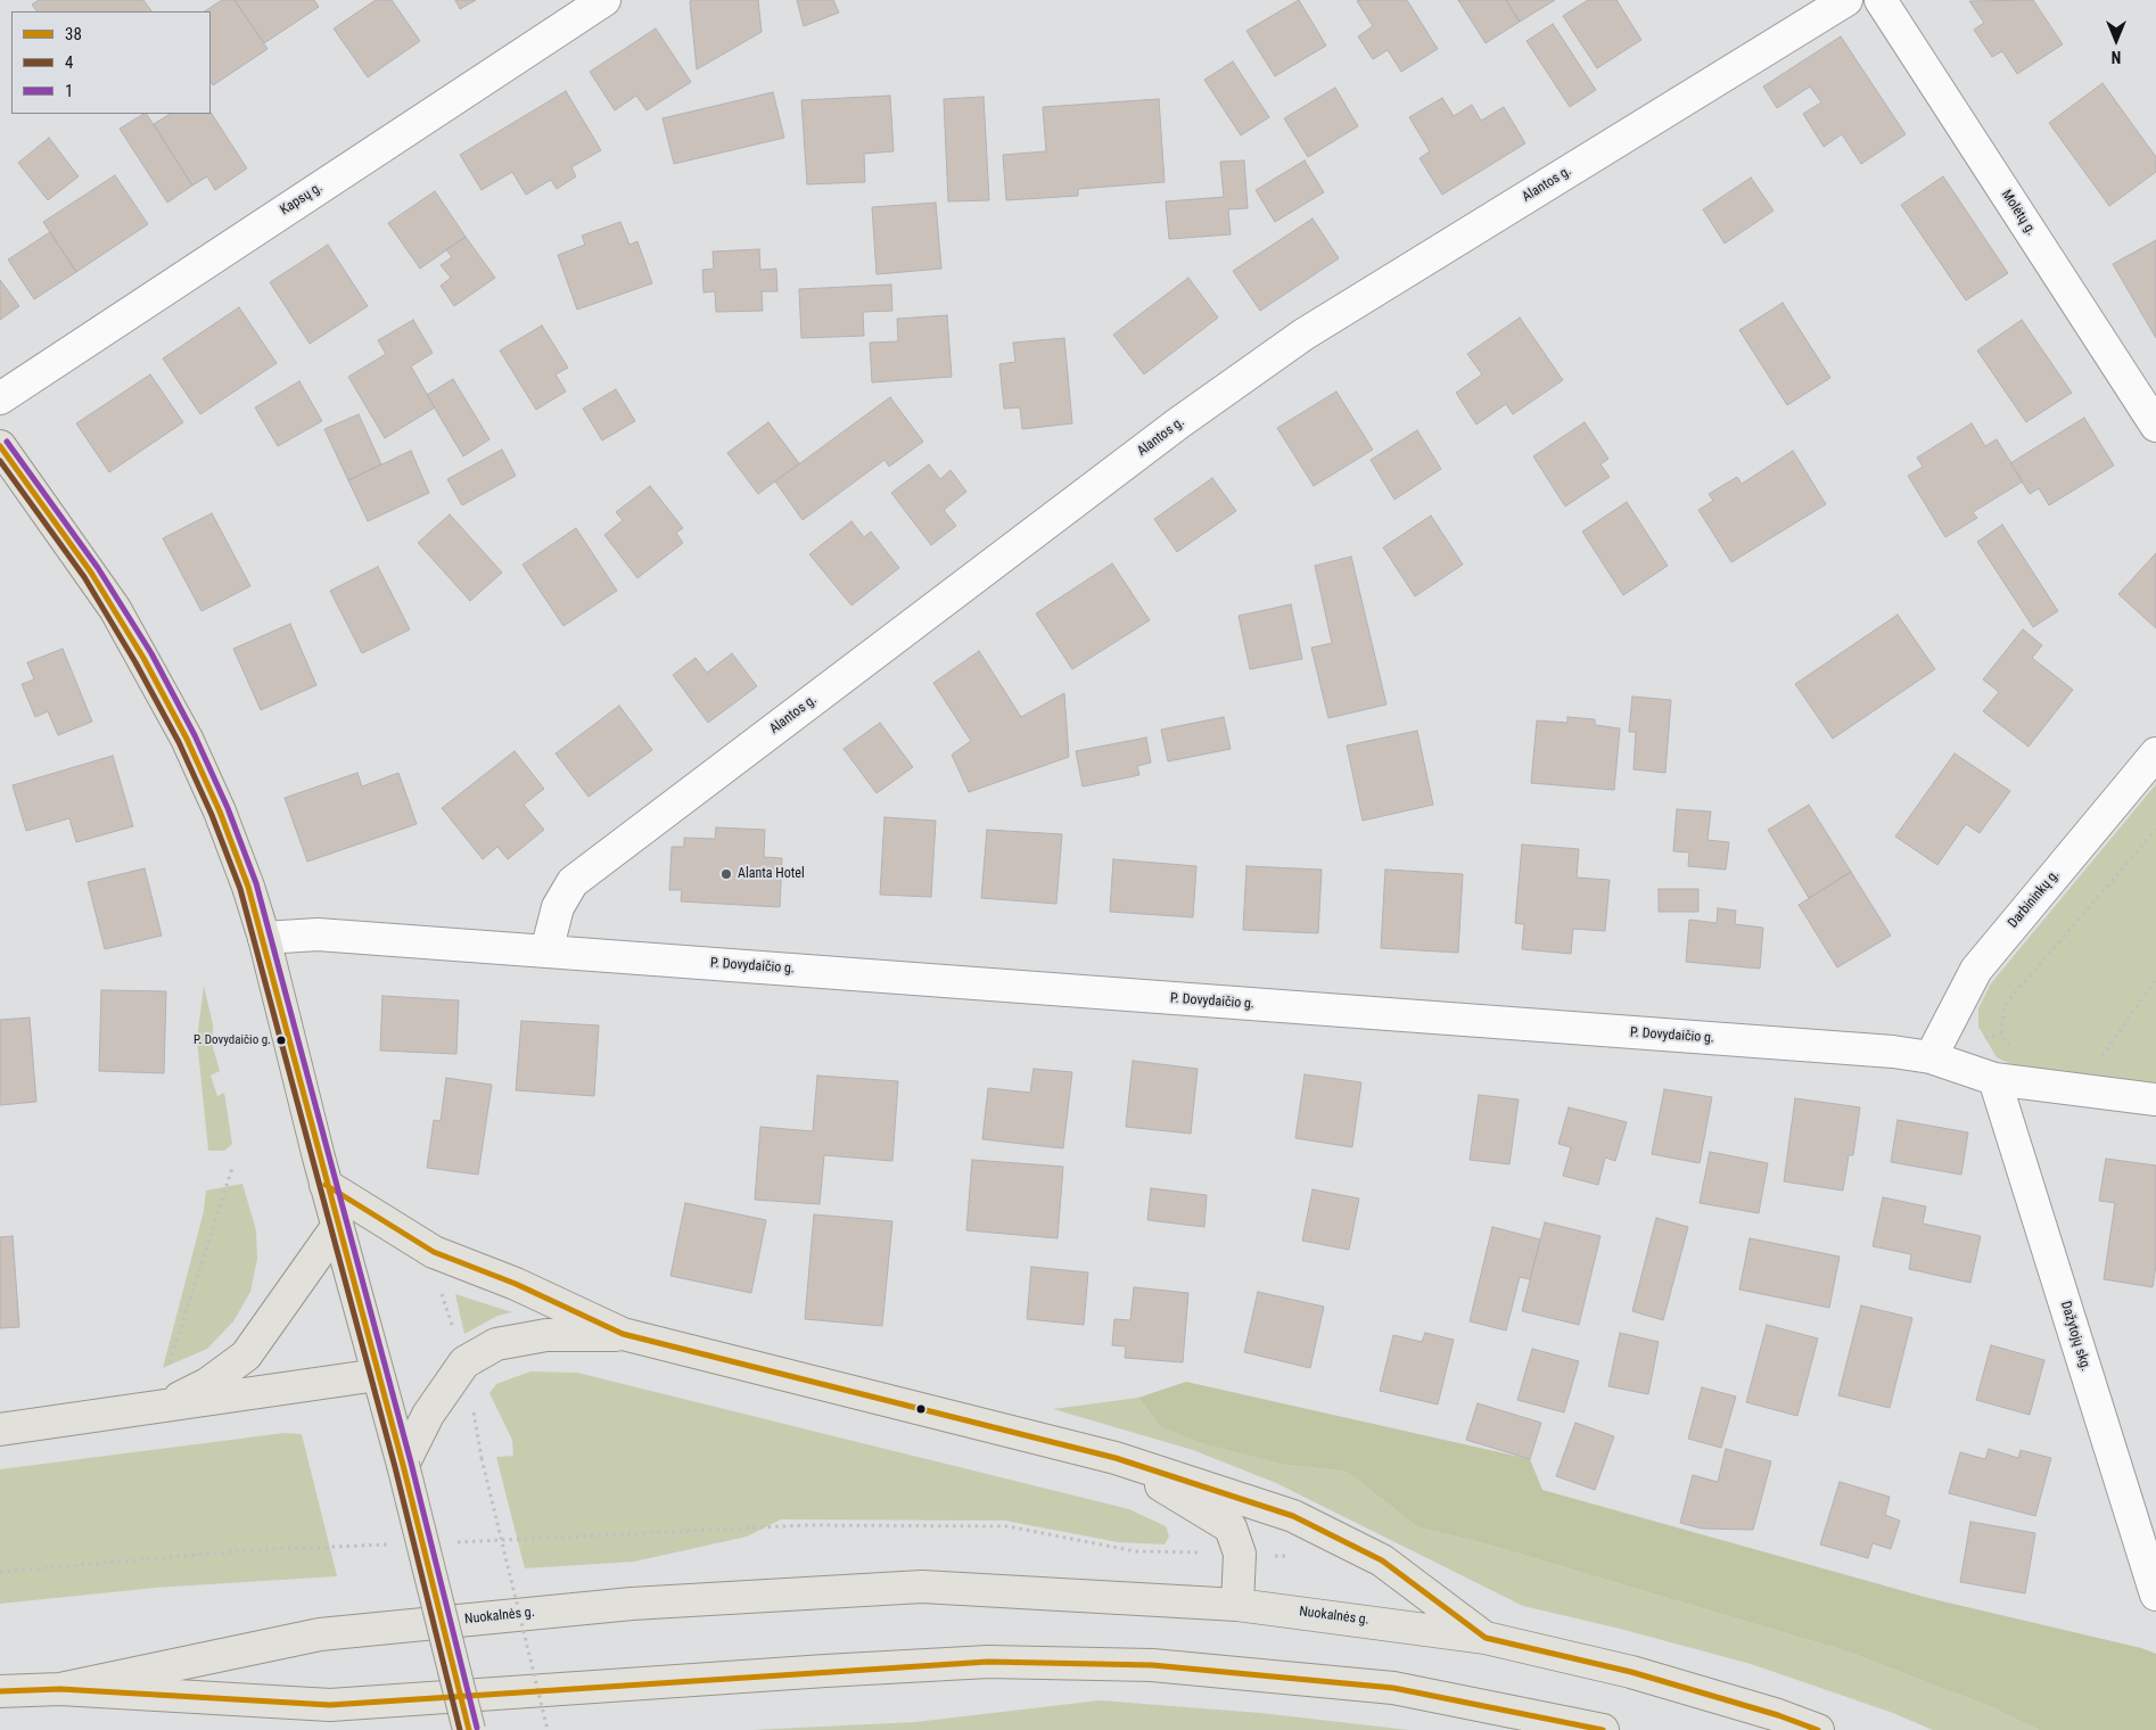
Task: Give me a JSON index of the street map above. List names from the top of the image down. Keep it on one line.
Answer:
{"streets":{"main road":["Nuokalnės g."],"street":["Alantos g.","Kapsų g.","Molėtų g.","Darbininkų g.","P. Dovydaičio g.","Dažytojų skg."]},"crossings":[["Alantos g.","P. Dovydaičio g."],["Darbininkų g.","P. Dovydaičio g."],["P. Dovydaičio g.","Dažytojų skg."]],"places":["Alanta Hotel","P. Dovydaičio g."],"lines":["transit line 1","transit line 38","transit line 4"],"legend":["38","4","1"],"north":"bottom"}
